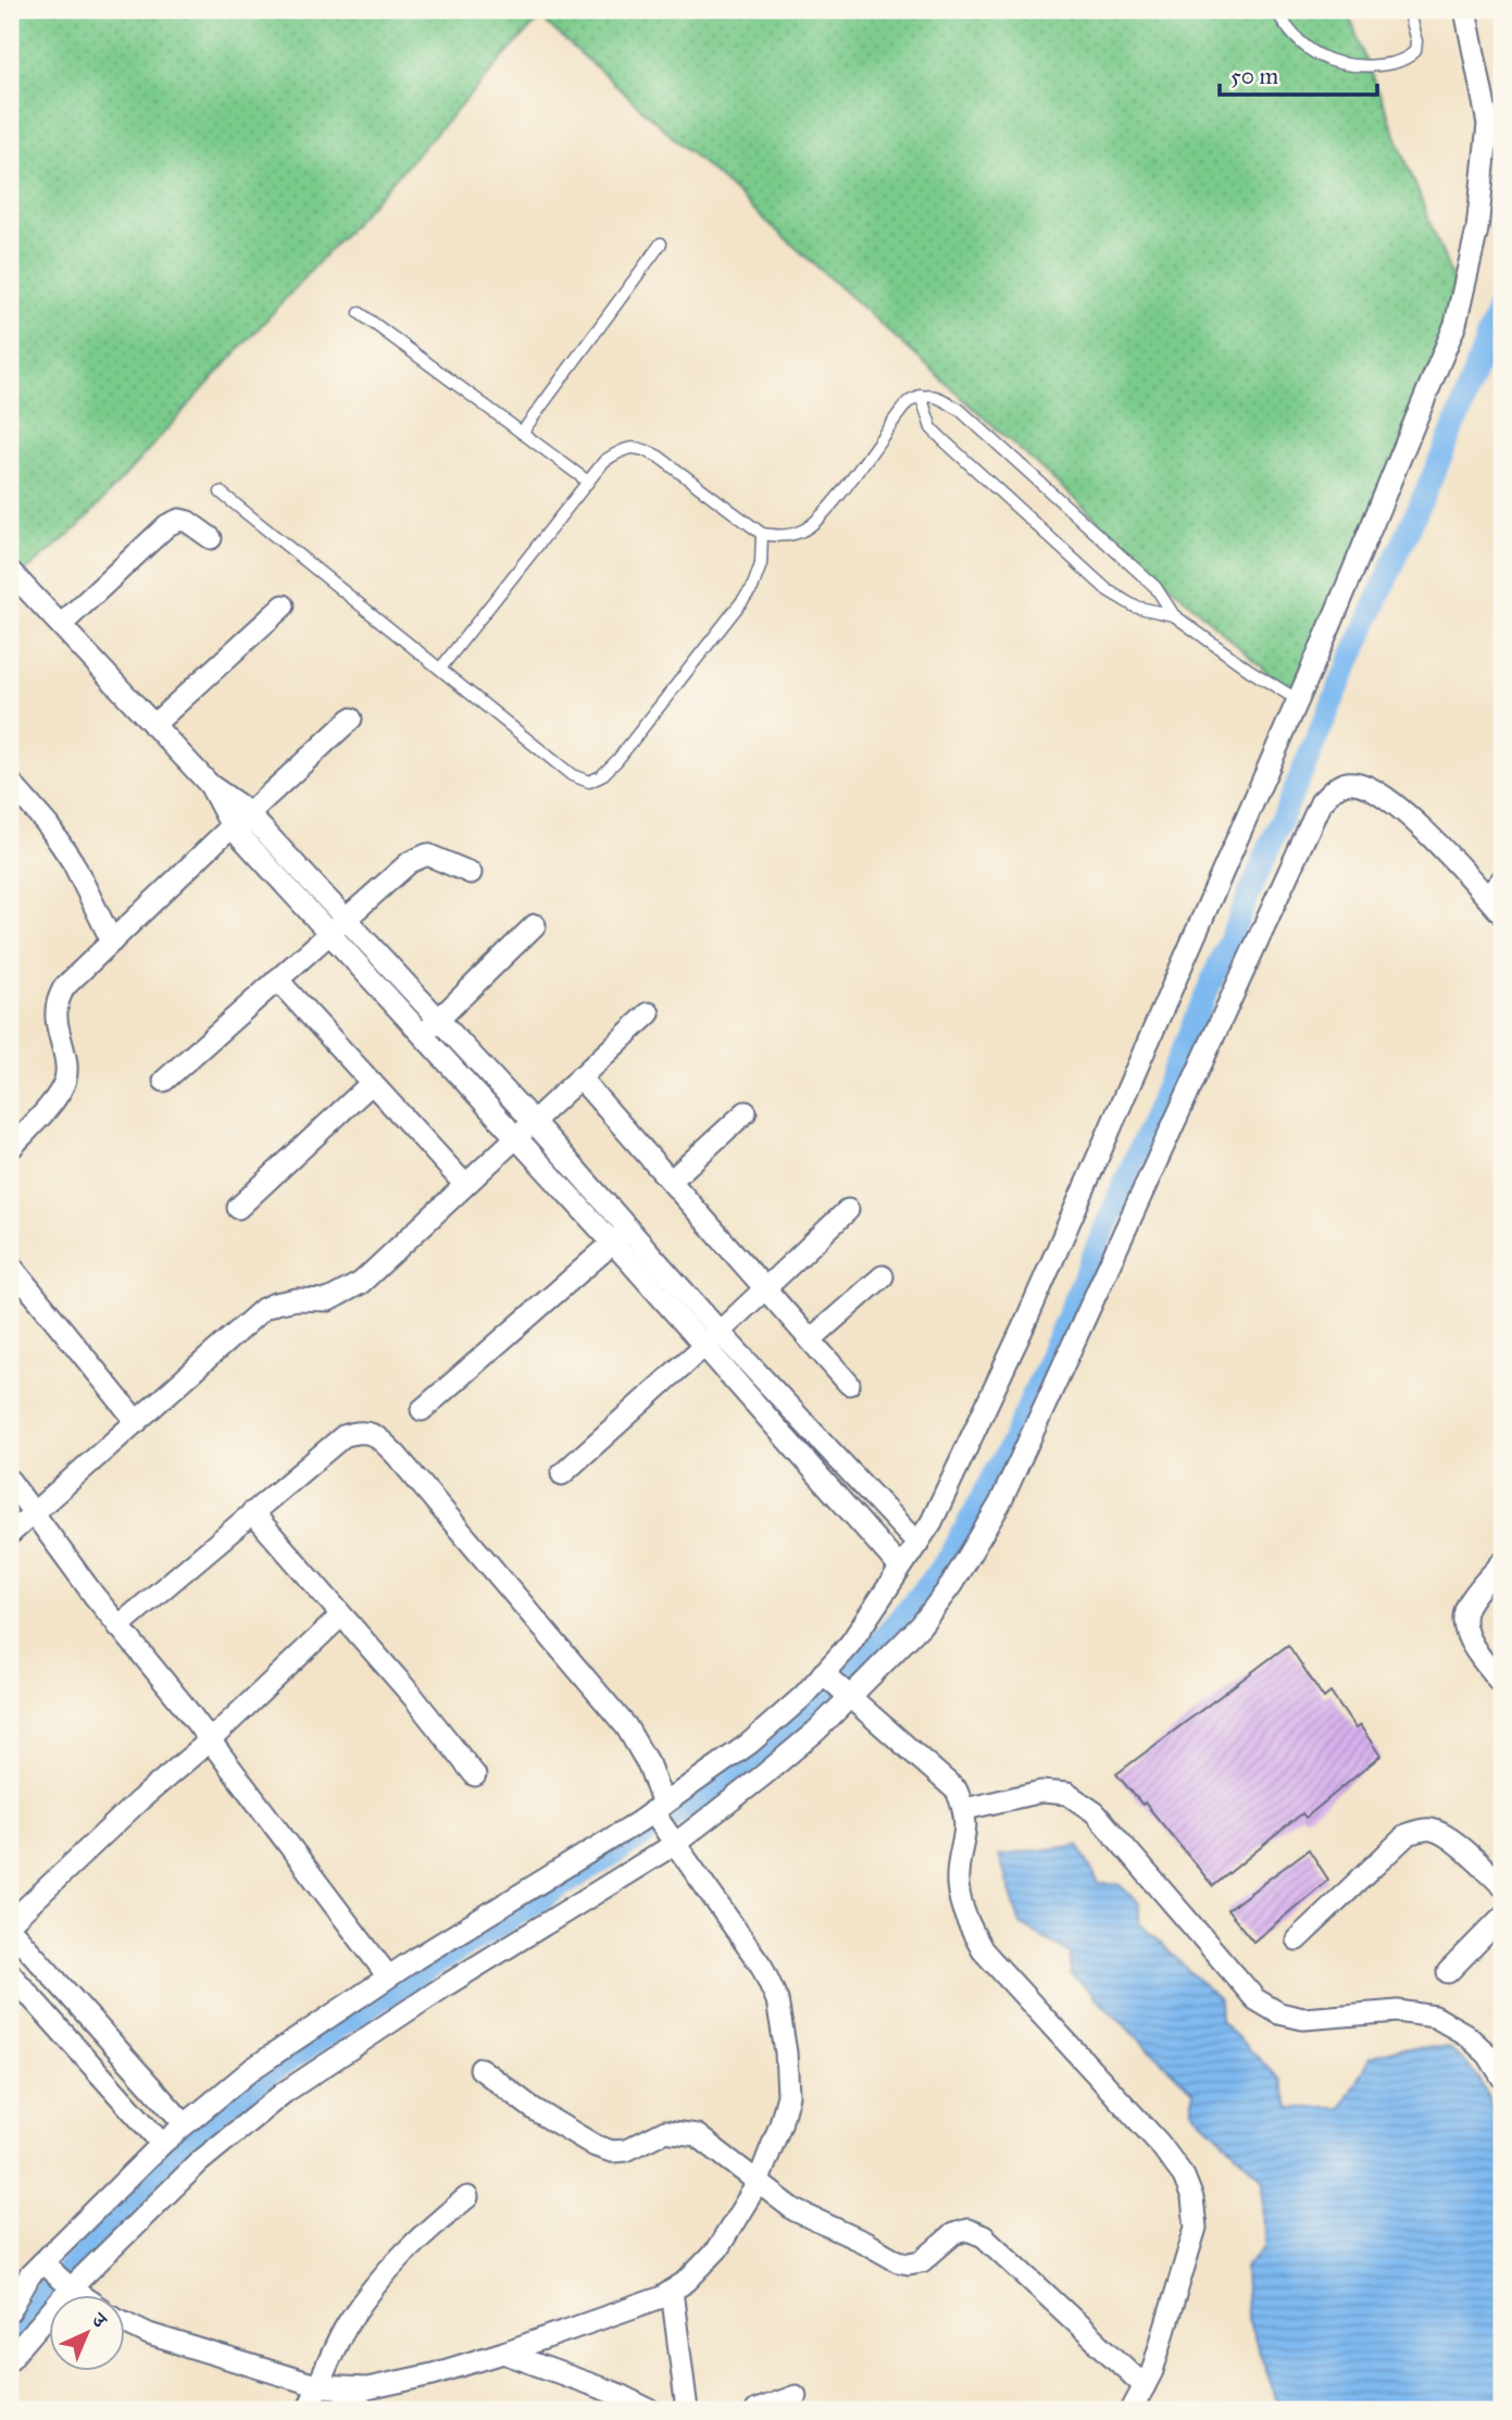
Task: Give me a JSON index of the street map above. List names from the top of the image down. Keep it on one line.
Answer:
{"scale_bar":"50 m","north":"top right"}
